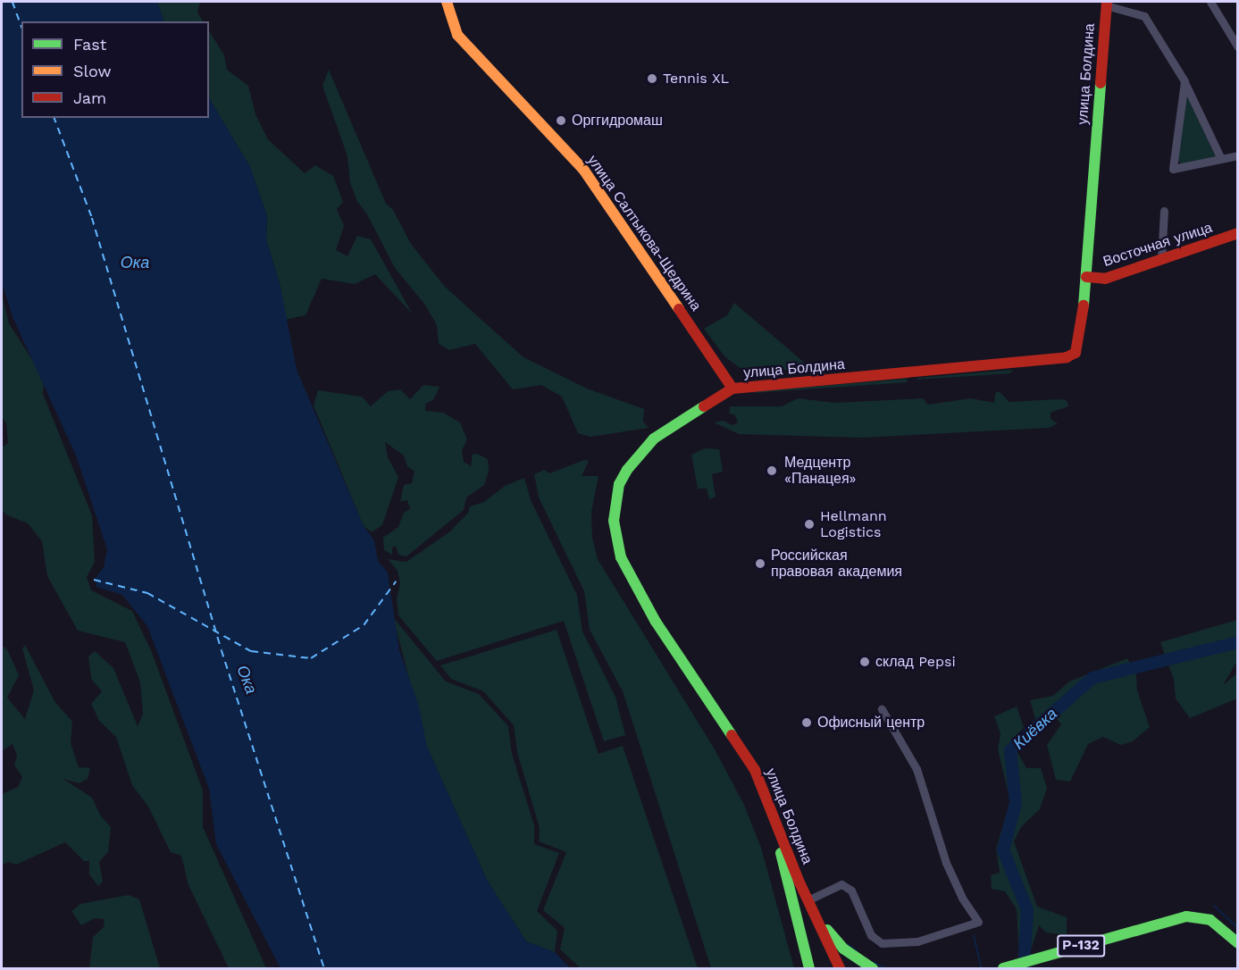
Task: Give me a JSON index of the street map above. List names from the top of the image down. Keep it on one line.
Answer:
{"streets":{"main road":["улица Болдина","улица Салтыкова-Щедрина","Восточная улица","Р-132"]},"crossings":[["улица Болдина","улица Салтыкова-Щедрина"],["улица Болдина","Восточная улица"]],"water":["Ока","Киёвка"],"places":["Tennis XL","Орггидромаш","Медцентр «Панацея»","Hellmann Logistics","Российская правовая академия","склад Pepsi","Офисный центр"],"legend":["Fast","Slow","Jam"]}
